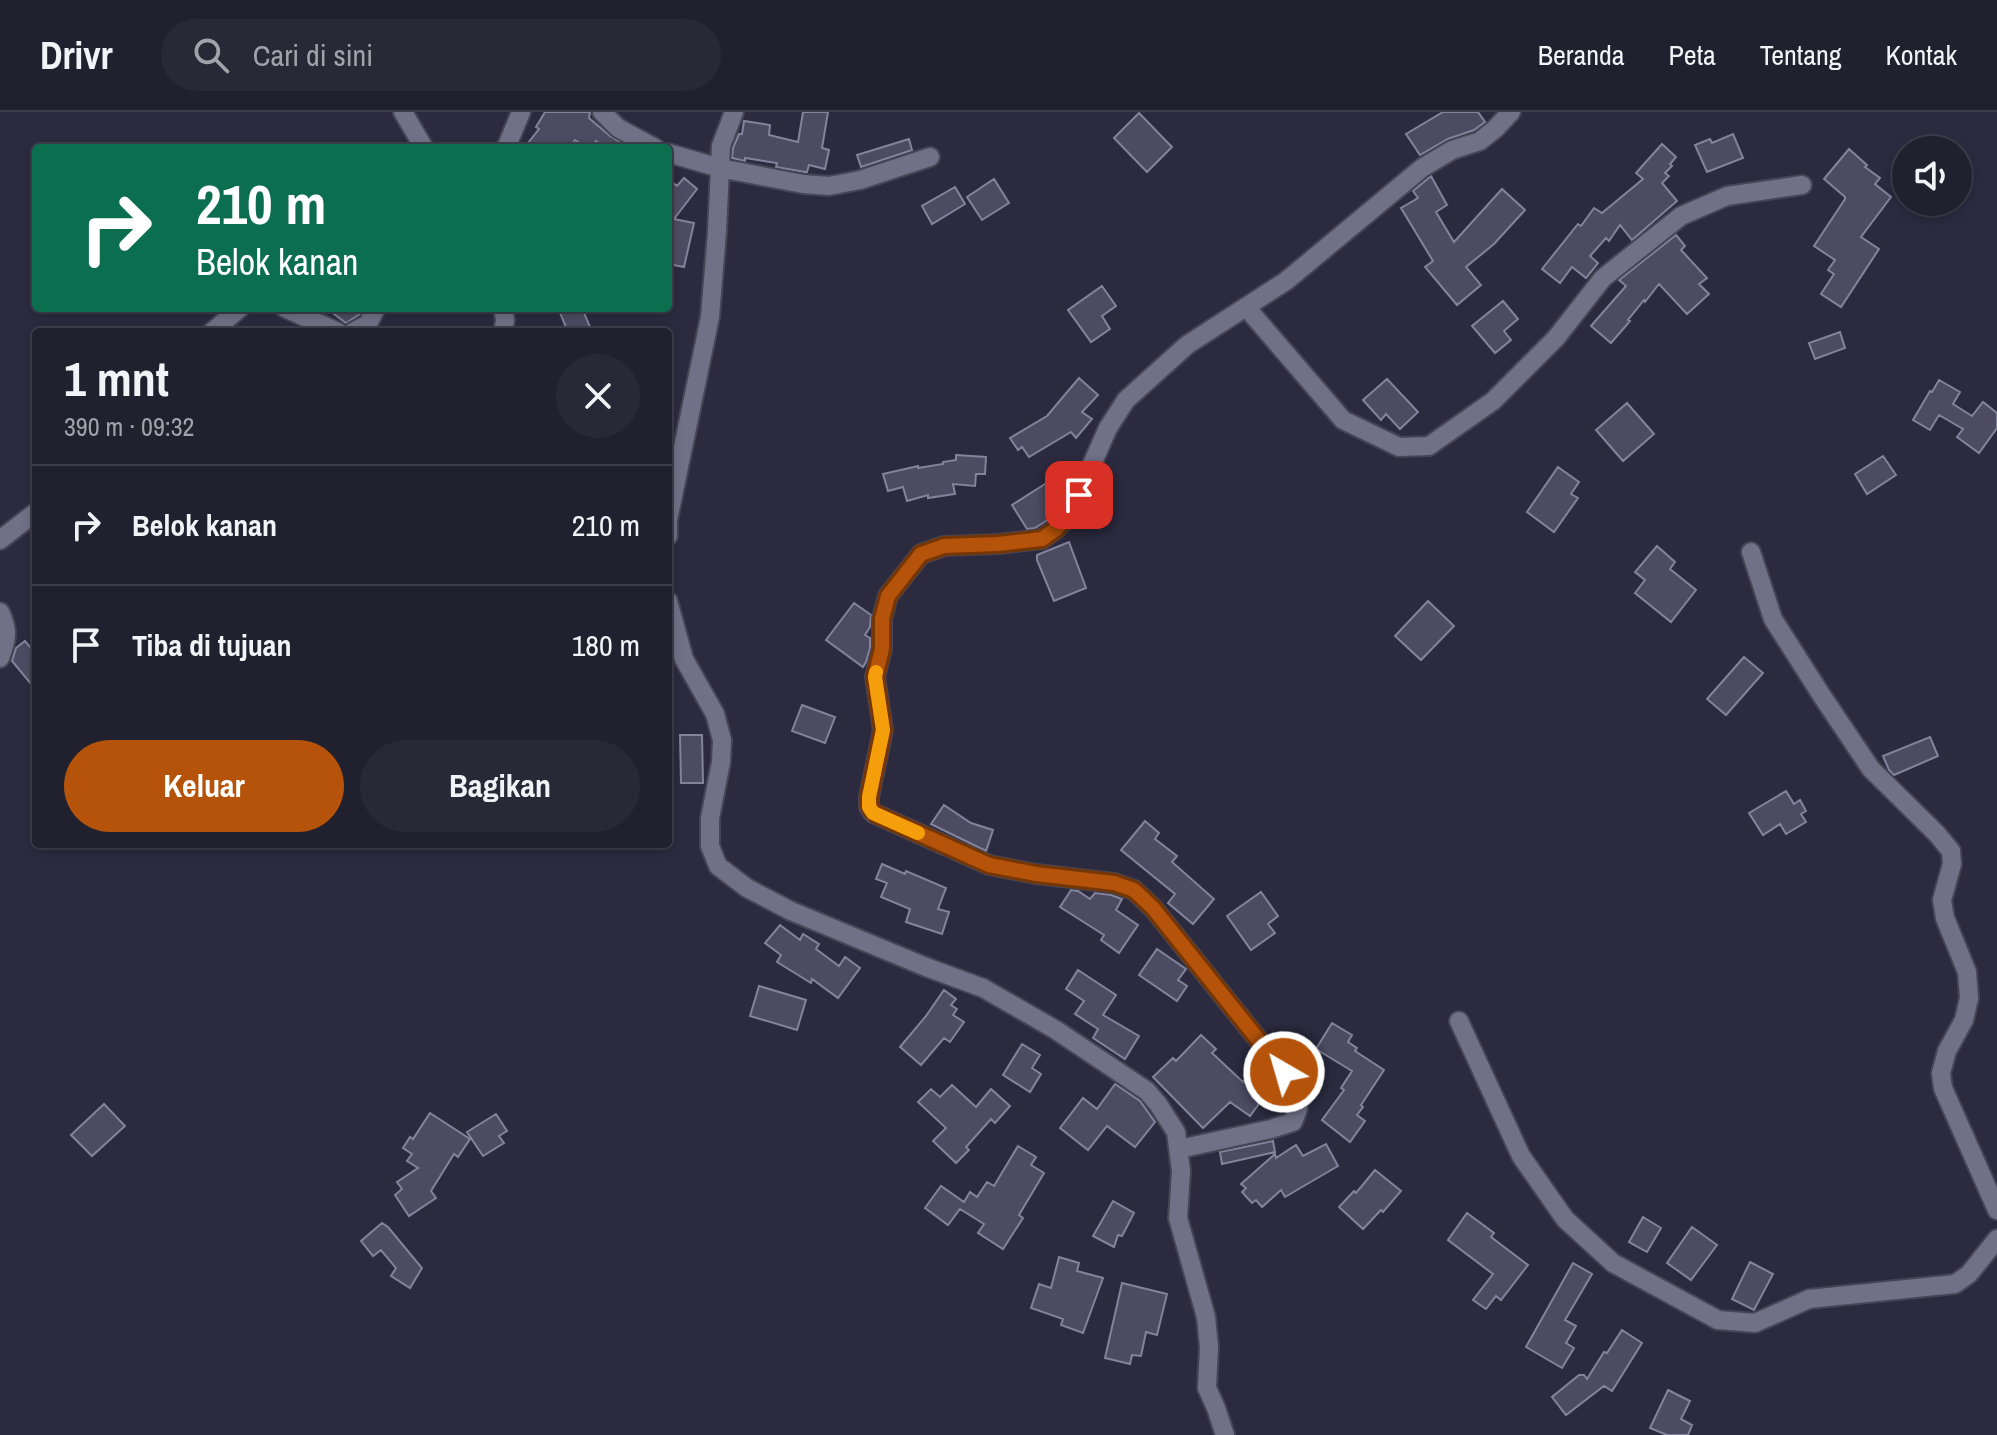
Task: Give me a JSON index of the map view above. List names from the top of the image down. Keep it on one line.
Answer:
{"page":{"header":"Drivr","search":"Cari di sini","nav":["Beranda","Peta","Tentang","Kontak"],"turn":["210 m","Belok kanan"],"heading":["1 mnt","390 m · 09:32"],"list":[{"name":"Belok kanan","value":"210 m"},{"name":"Tiba di tujuan","value":"180 m"}],"buttons":["Keluar","Bagikan"]}}
